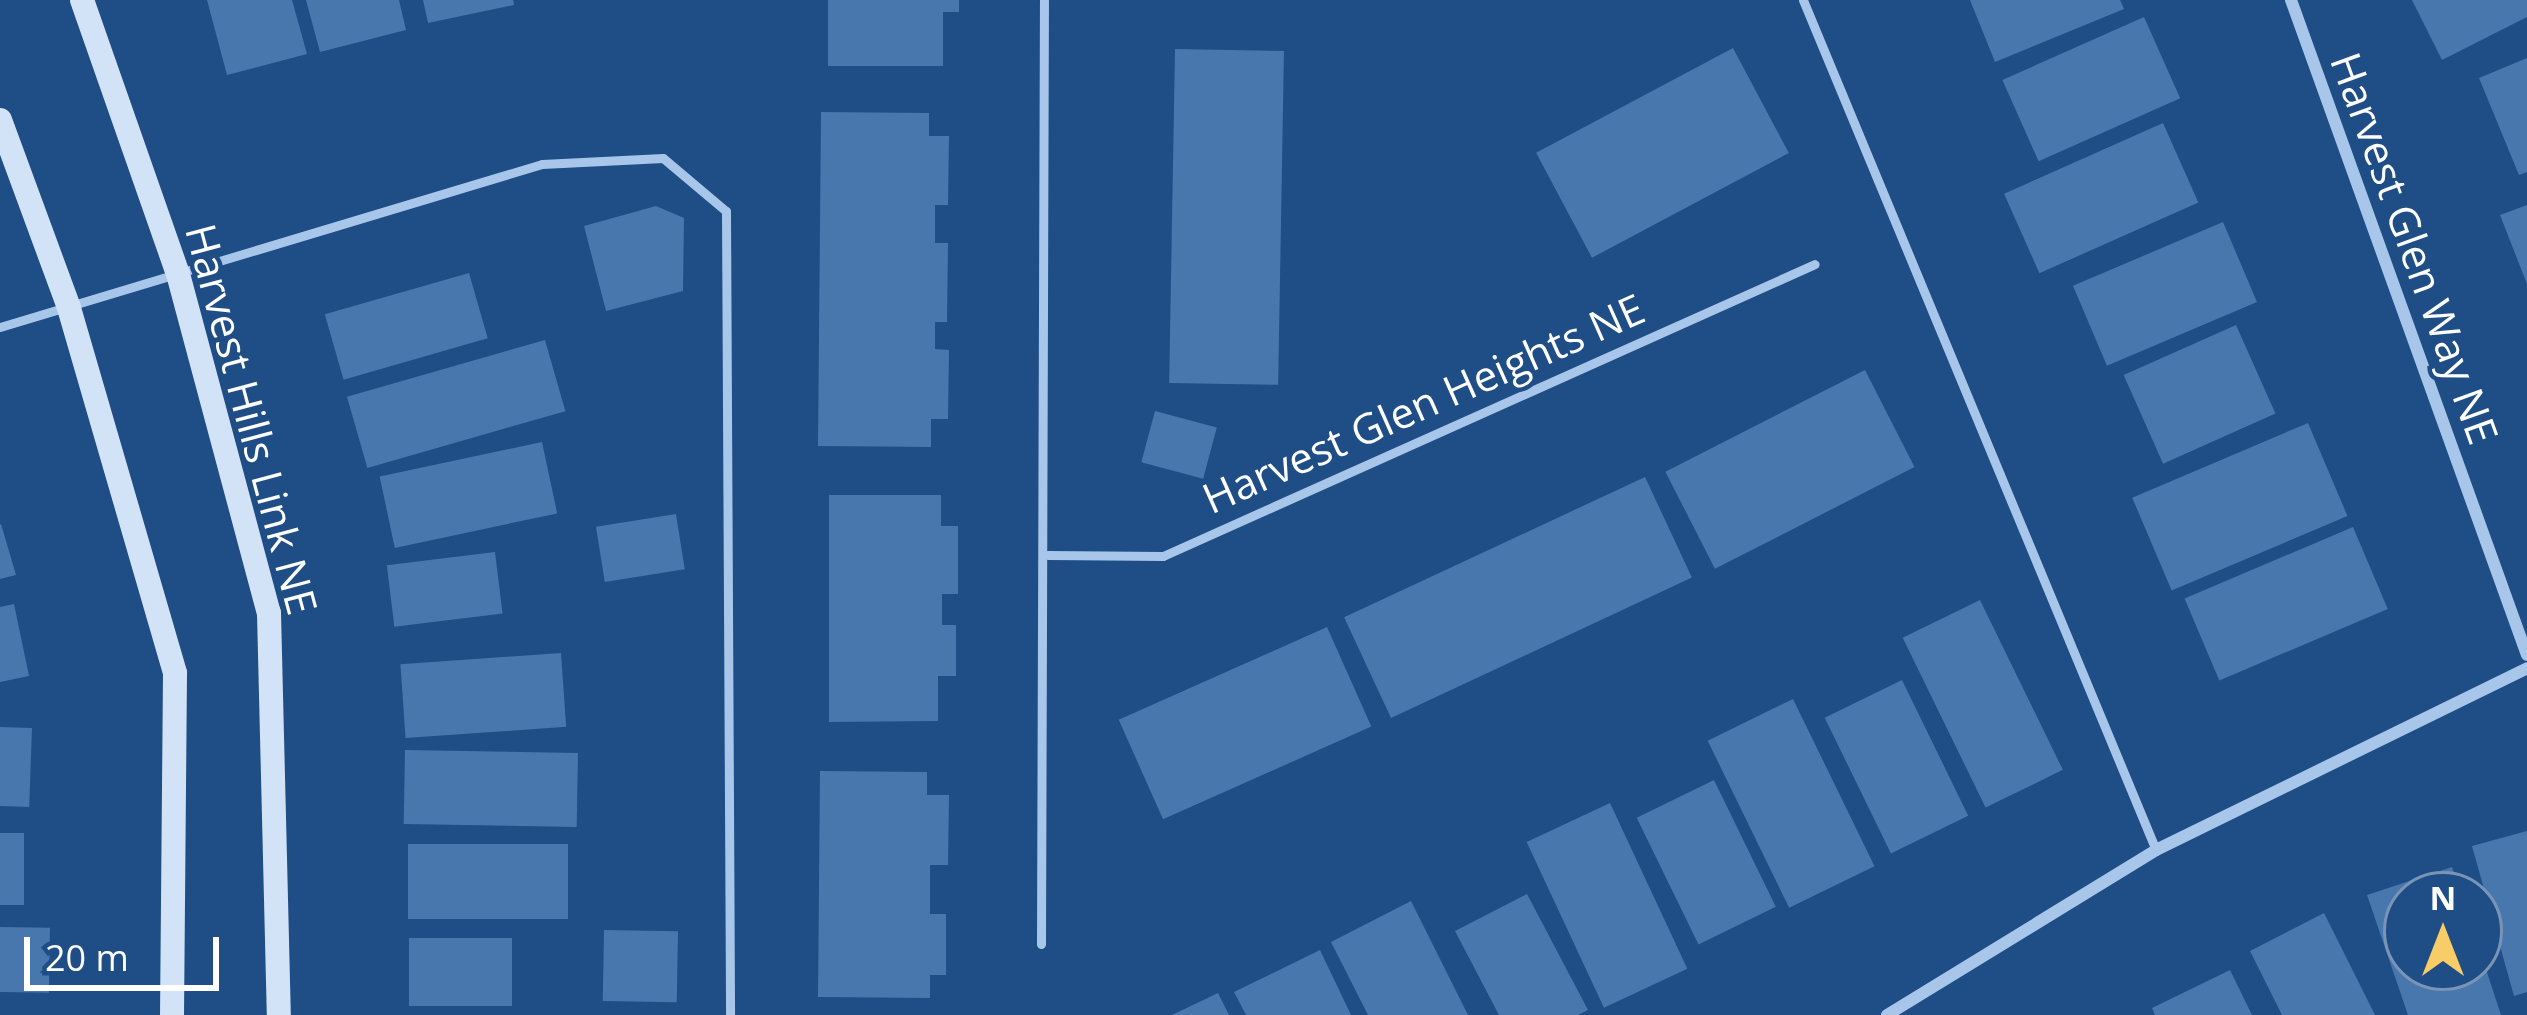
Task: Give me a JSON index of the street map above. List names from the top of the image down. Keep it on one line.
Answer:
{"streets":{"street":["Harvest Glen Way NE","Harvest Hills Link NE"],"lane":["Harvest Glen Heights NE"]},"scale_bar":"20 m","north":"top"}
